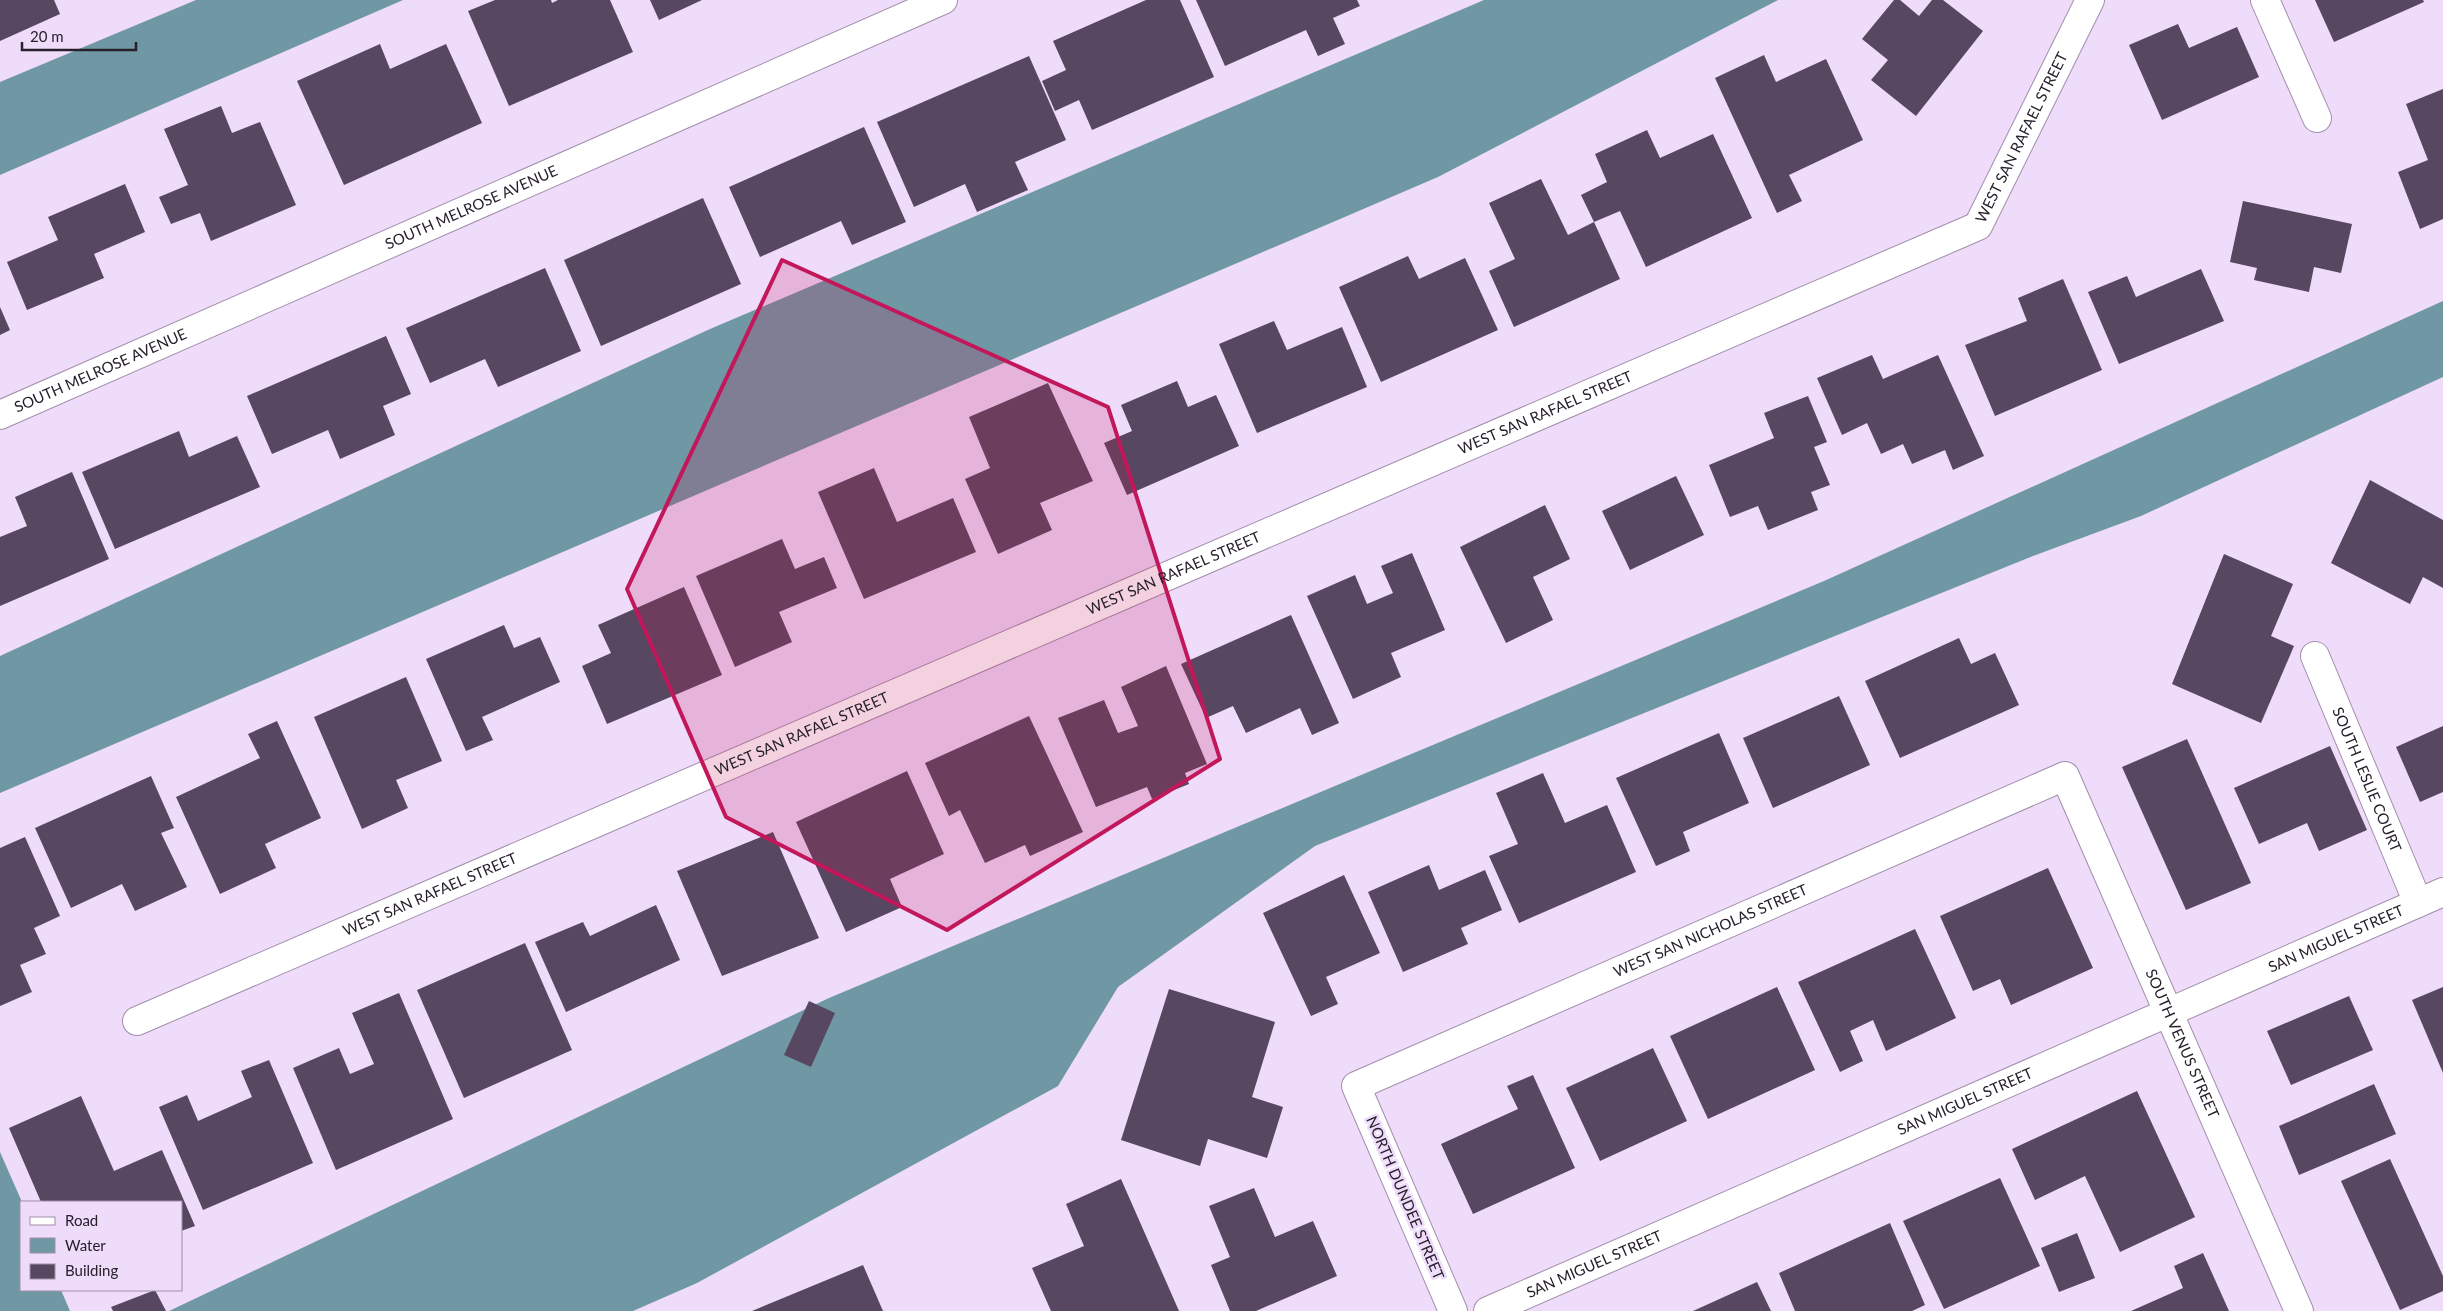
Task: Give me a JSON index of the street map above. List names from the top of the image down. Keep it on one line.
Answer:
{"streets":{"street":["WEST SAN RAFAEL STREET","SOUTH MELROSE AVENUE","SOUTH LESLIE COURT","WEST SAN NICHOLAS STREET","SAN MIGUEL STREET","SOUTH VENUS STREET","NORTH DUNDEE STREET"]},"crossings":[["SOUTH LESLIE COURT","SAN MIGUEL STREET"],["WEST SAN NICHOLAS STREET","SOUTH VENUS STREET"],["WEST SAN NICHOLAS STREET","NORTH DUNDEE STREET"],["SAN MIGUEL STREET","SOUTH VENUS STREET"]],"legend":["Road","Water","Building"],"scale_bar":"20 m"}
